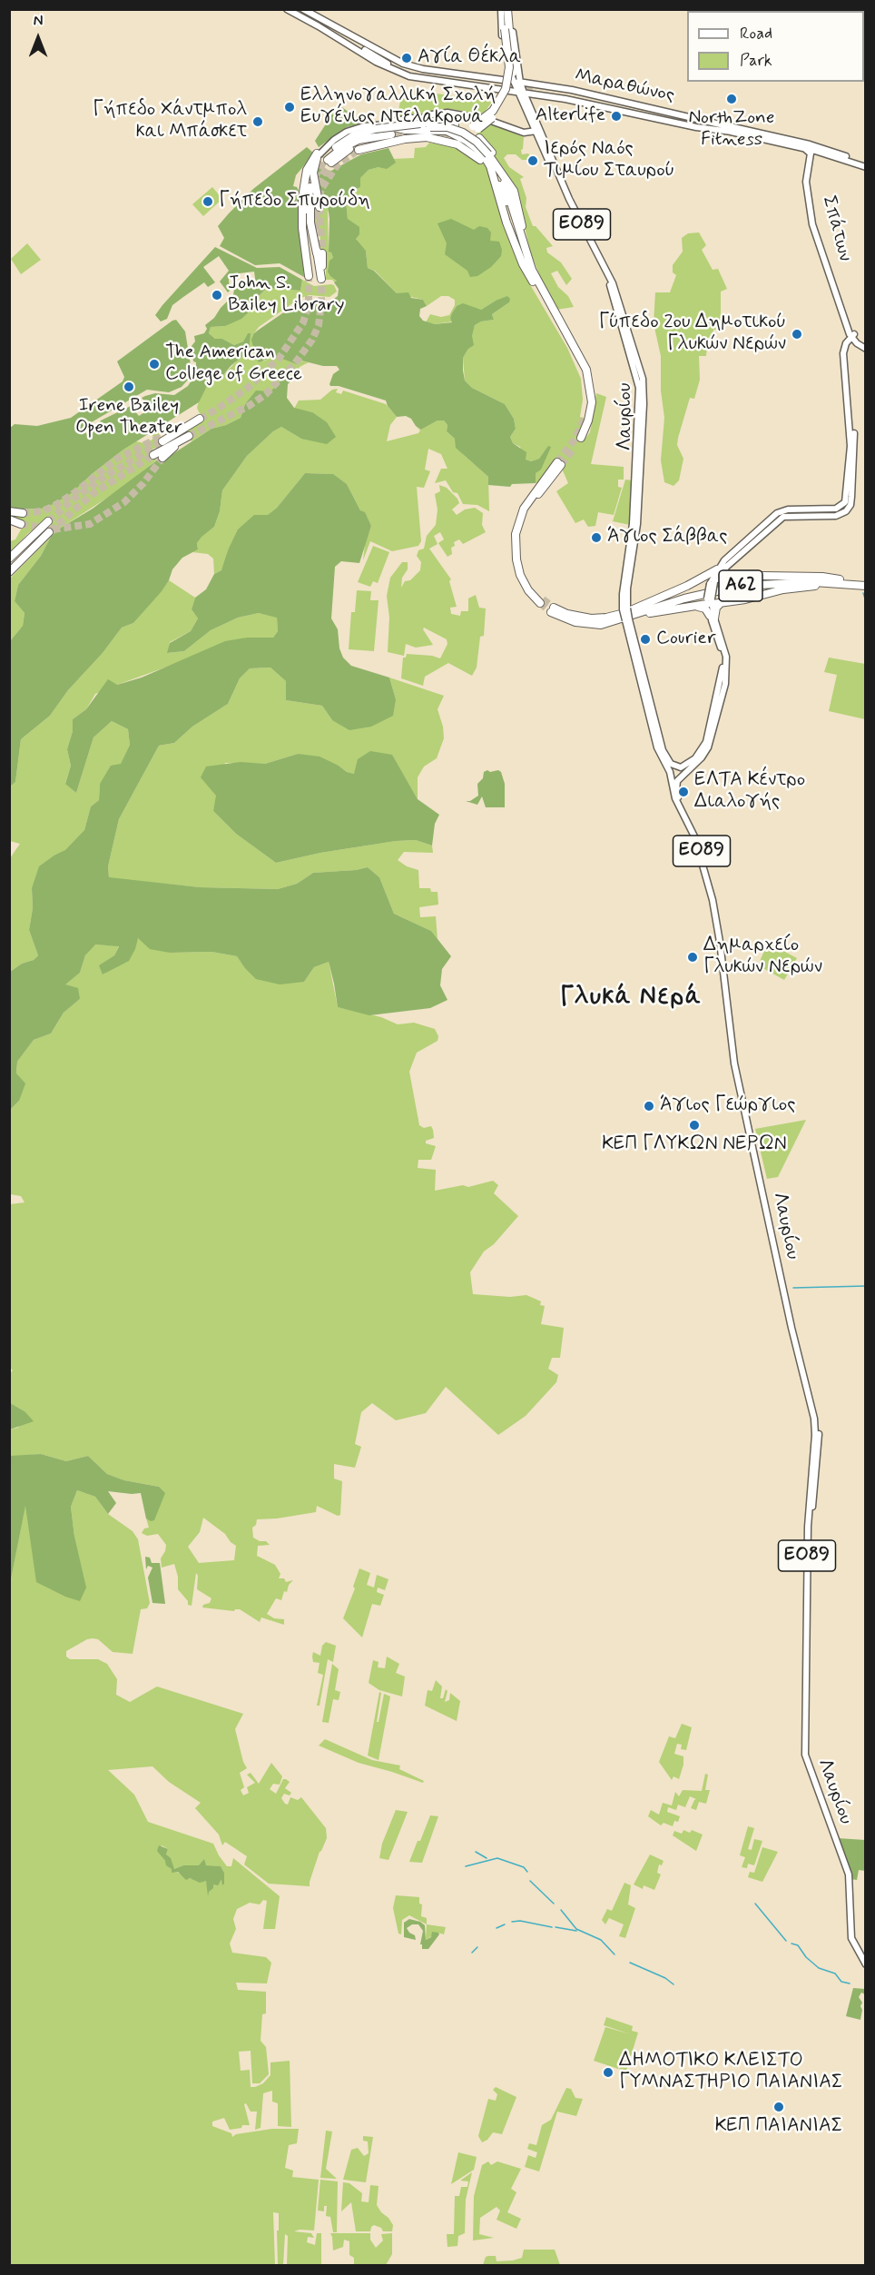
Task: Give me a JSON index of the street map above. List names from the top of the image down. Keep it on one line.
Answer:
{"streets":{"highway":["Α62"],"main road":["Μαραθώνος","ΕΟ89","Σπάτων","Λαυρίου"]},"crossings":[["Μαραθώνος","Σπάτων"],["Μαραθώνος","Λαυρίου"],["Λαυρίου","Α62"]],"districts":["Γλυκά Νερά"],"places":["Αγία Θέκλα","NorthZone Fitness","Ελληνογαλλική Σχολή Ευγένιος Ντελακρουά","Alterlife","Γήπεδο Χάντμπολ και Μπάσκετ","Ιερός Ναός Τιμίου Σταυρού","Γήπεδο Σπυρούδη","John S. Bailey Library","Γύπεδο 2ου Δημοτικού Γλυκών Νερών","The American College of Greece","Irene Bailey Open Theater","Άγιος Σάββας","Courier","ΕΛΤΑ Κέντρο Διαλογής","Δημαρχείο Γλυκών Νερών","Άγιος Γεώργιος","ΚΕΠ ΓΛΥΚΩΝ ΝΕΡΩΝ","ΔΗΜΟΤΙΚΟ ΚΛΕΙΣΤΟ ΓΥΜΝΑΣΤΗΡΙΟ ΠΑΙΑΝΙΑΣ","ΚΕΠ ΠΑΙΑΝΙΑΣ"],"legend":["Road","Park"],"north":"top"}
